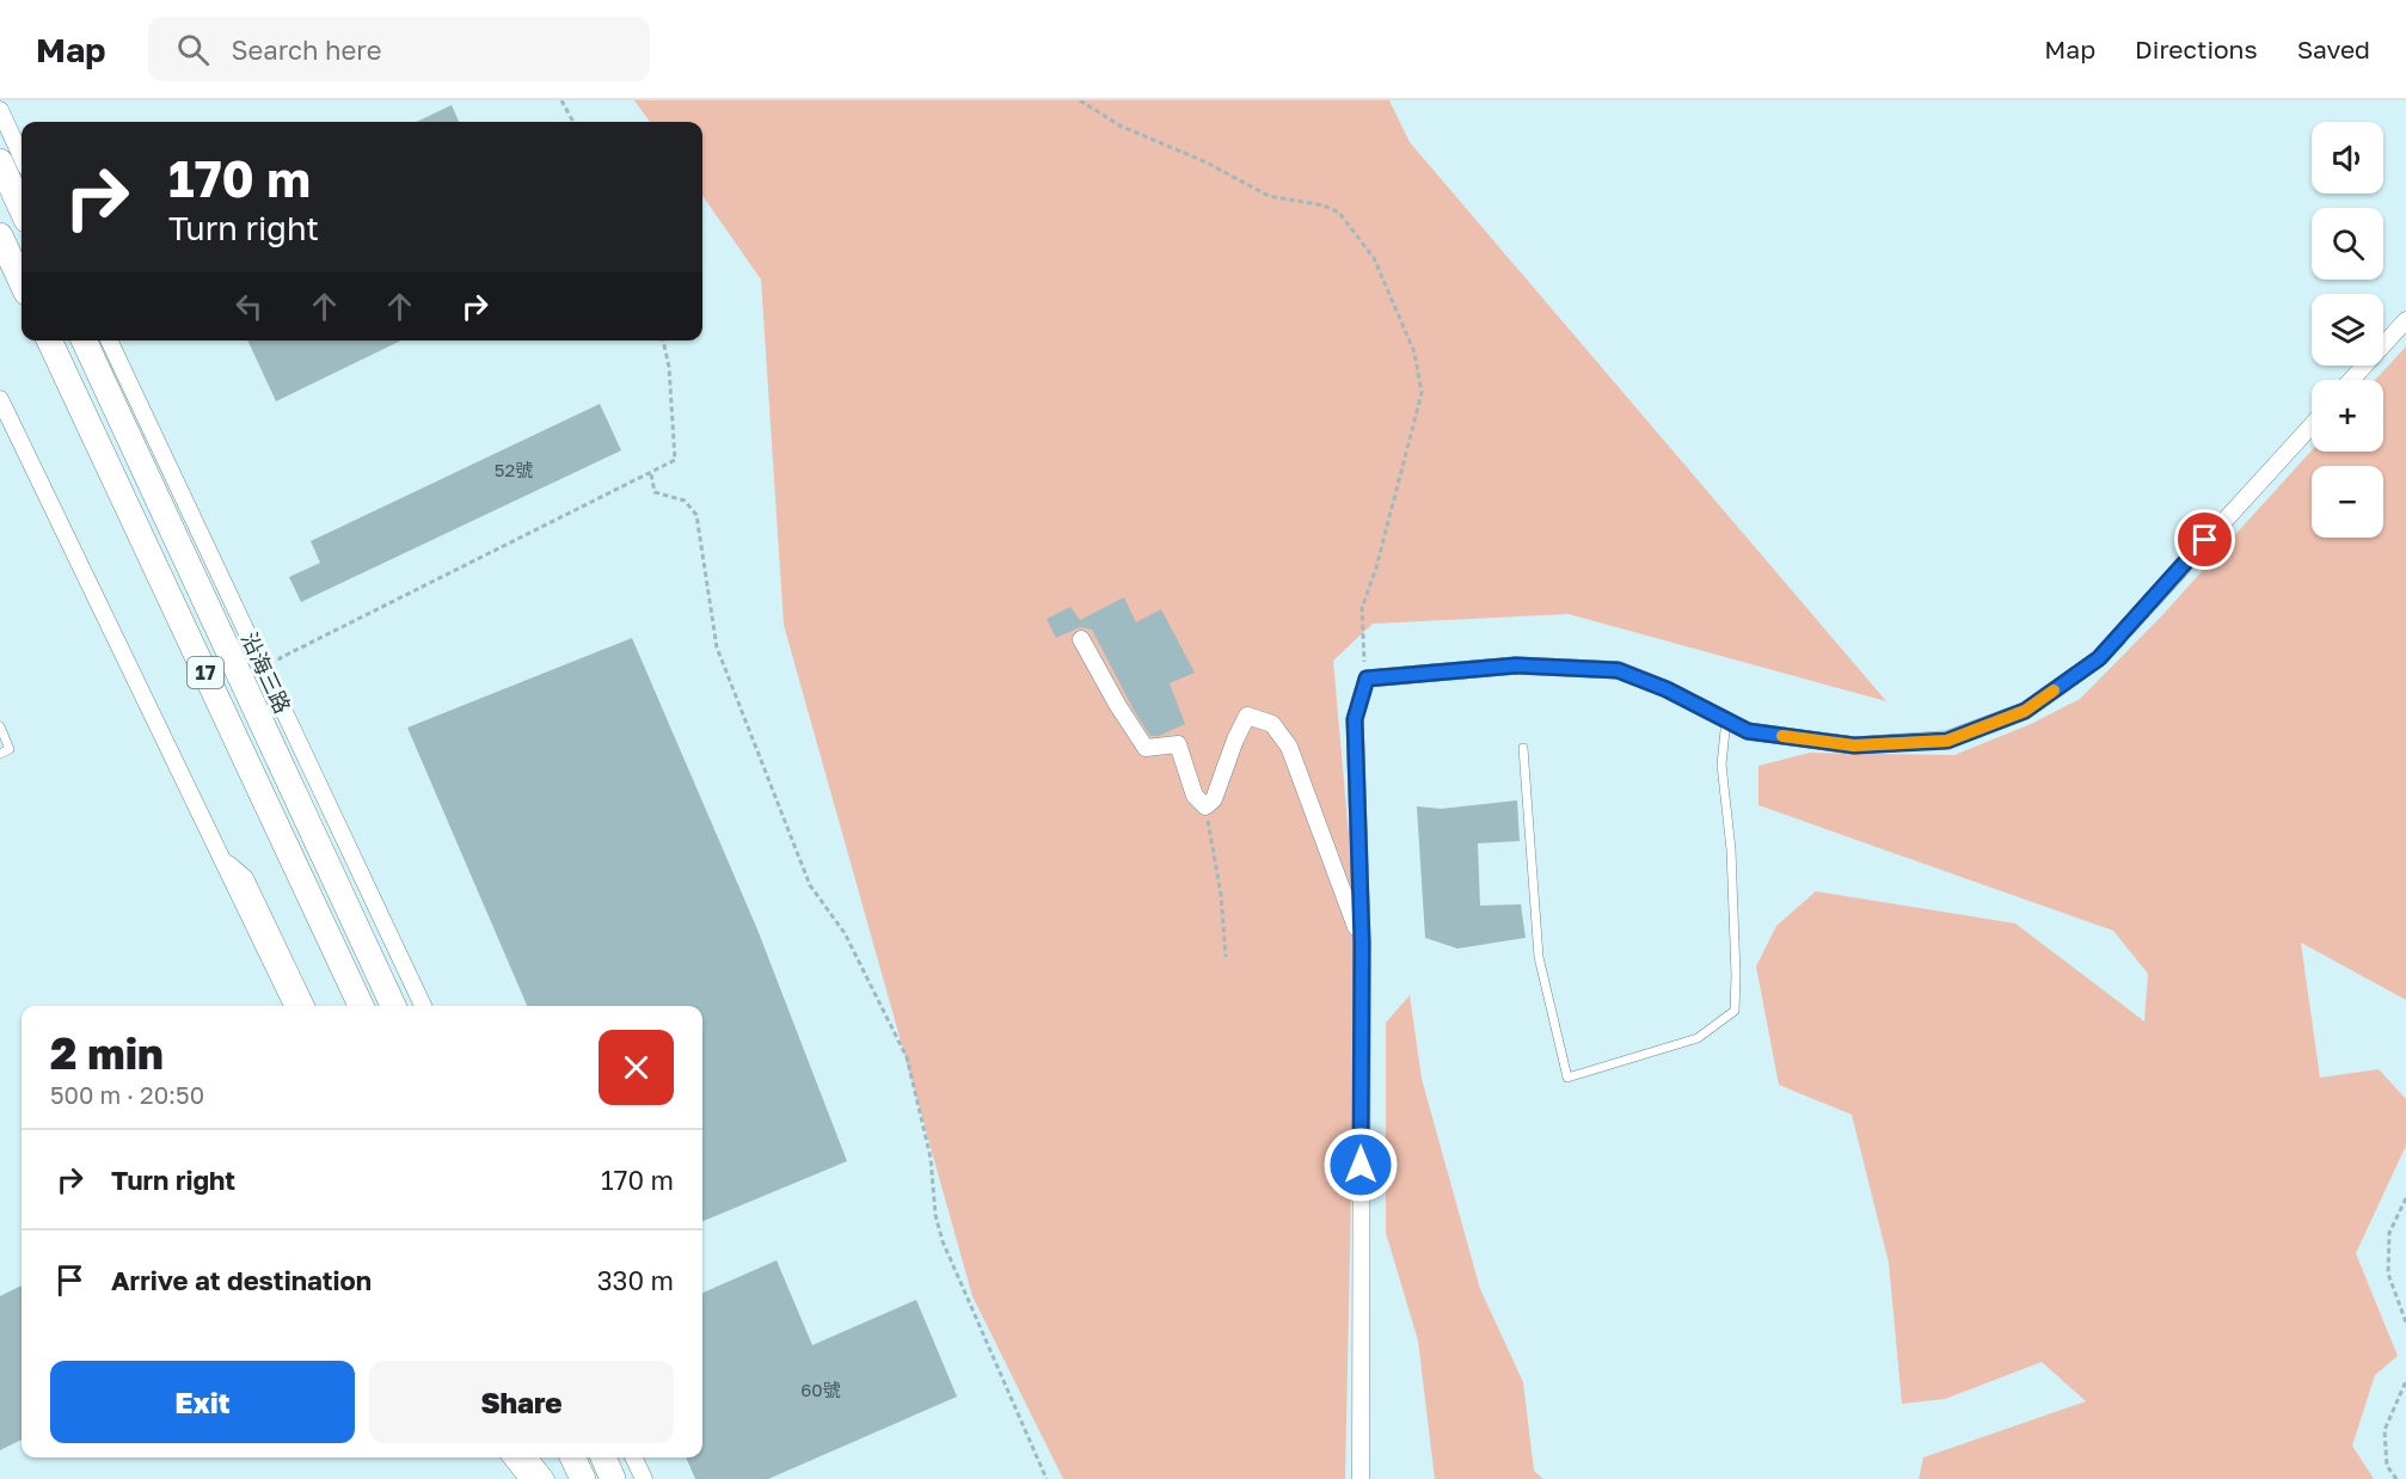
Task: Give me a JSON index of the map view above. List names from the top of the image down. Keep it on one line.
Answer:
{"streets":{"main road":["17","沿海三路"]},"house_numbers":["52號","60號"],"page":{"header":"Map","search":"Search here","nav":["Map","Directions","Saved"],"map_buttons":["+","−"],"turn":["170 m","Turn right"],"heading":["2 min","500 m · 20:50"],"list":[{"name":"Turn right","value":"170 m"},{"name":"Arrive at destination","value":"330 m"}],"buttons":["Exit","Share"]}}
